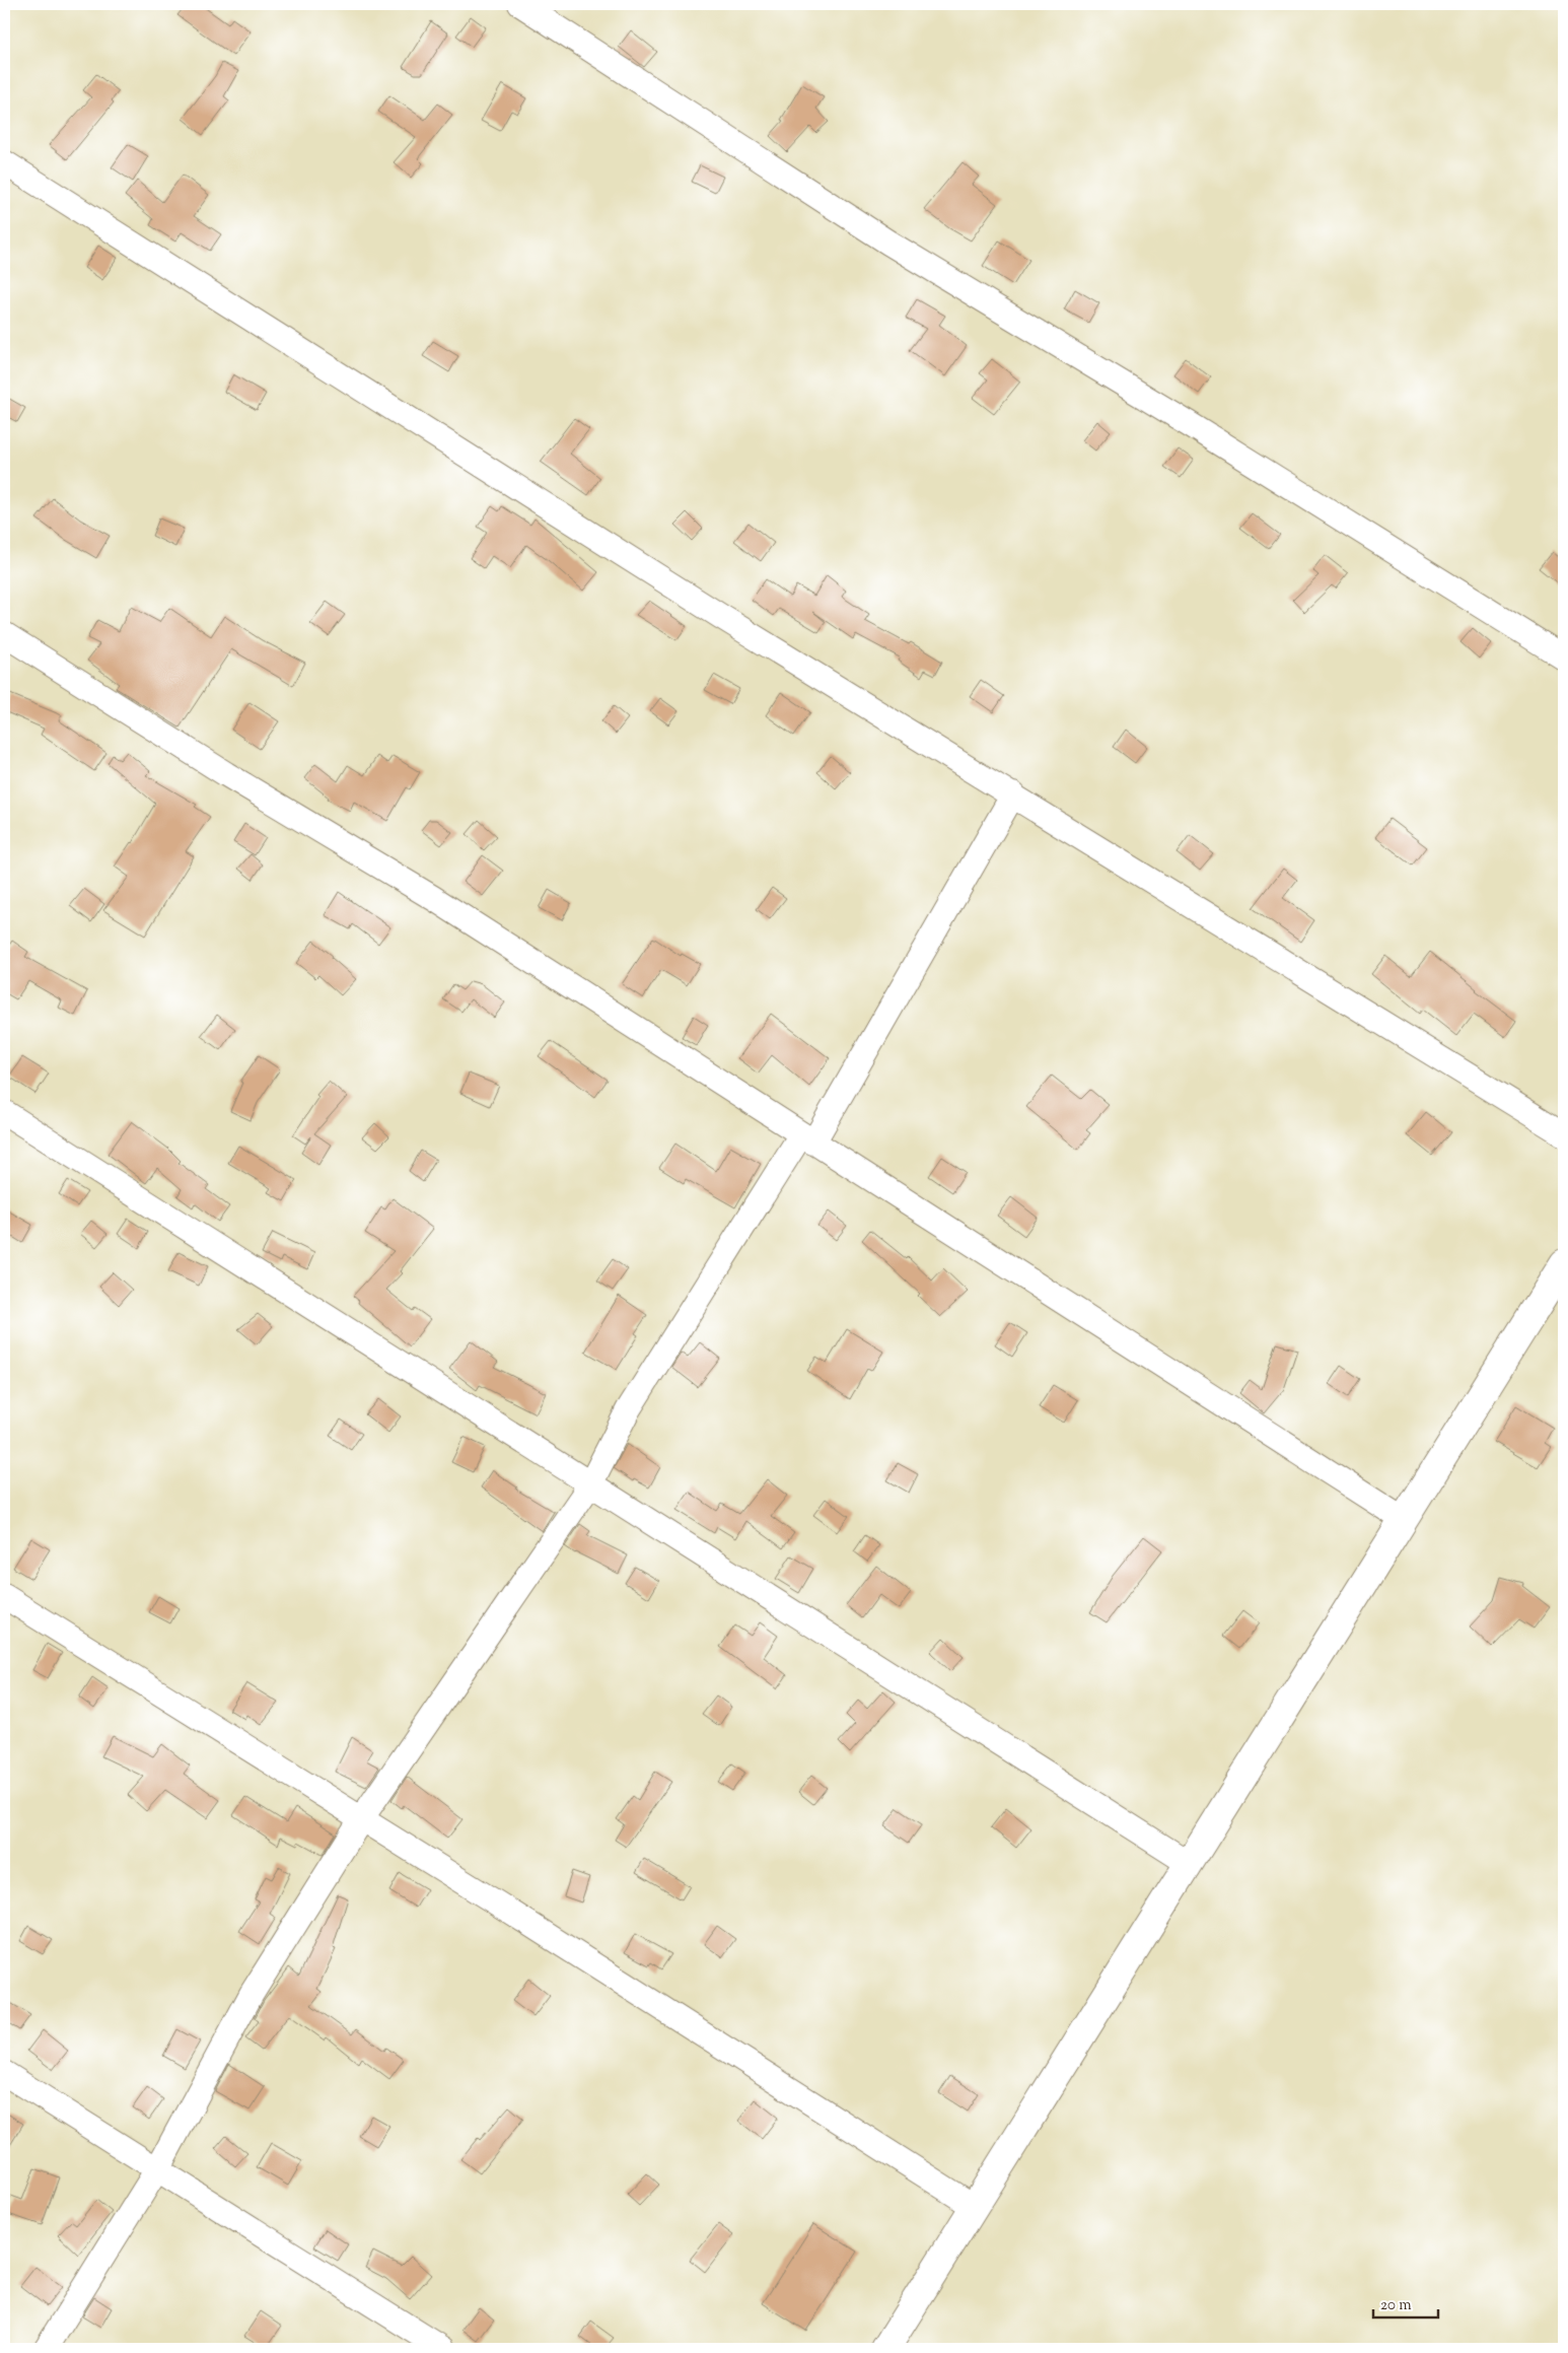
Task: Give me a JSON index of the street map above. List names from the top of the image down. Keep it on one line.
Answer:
{"scale_bar":"20 m"}
